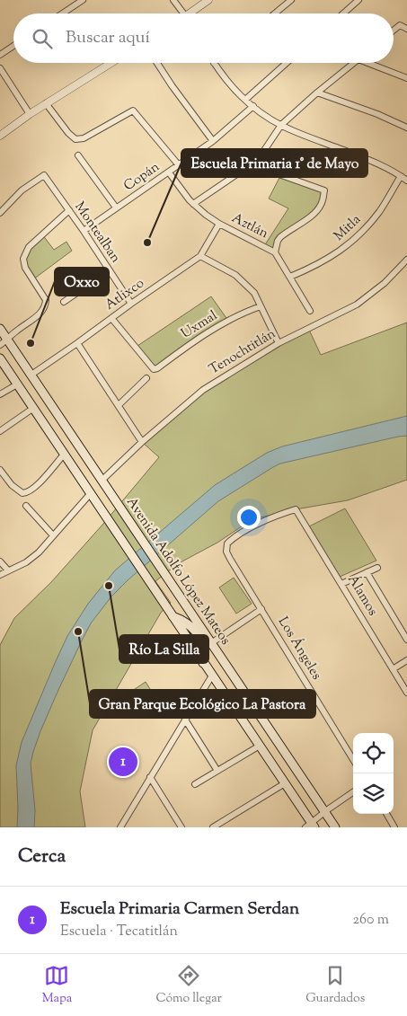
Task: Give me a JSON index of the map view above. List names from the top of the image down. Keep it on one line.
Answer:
{"streets":{"main road":["Avenida Adolfo López Mateos"],"street":["Copán","Aztlán","Mitla","Montealban","Atlixco","Uxmal","Tenochtitlán","Álamos","Los Ángeles"]},"crossings":[["Copán","Aztlán"],["Copán","Montealban"],["Aztlán","Mitla"],["Aztlán","Atlixco"],["Montealban","Atlixco"],["Atlixco","Uxmal"],["Atlixco","Avenida Adolfo López Mateos"],["Tenochtitlán","Avenida Adolfo López Mateos"],["Álamos","Los Ángeles"]],"places":["Escuela Primaria 1° de Mayo","Oxxo","Río La Silla","Gran Parque Ecológico La Pastora"],"page":{"search":"Buscar aquí","pins":"1","heading":"Cerca","list":[{"mark":"1","name":"Escuela Primaria Carmen Serdan","note":"Escuela · Tecatitlán","value":"260 m"}],"nav":["Mapa","Cómo llegar","Guardados"]}}
